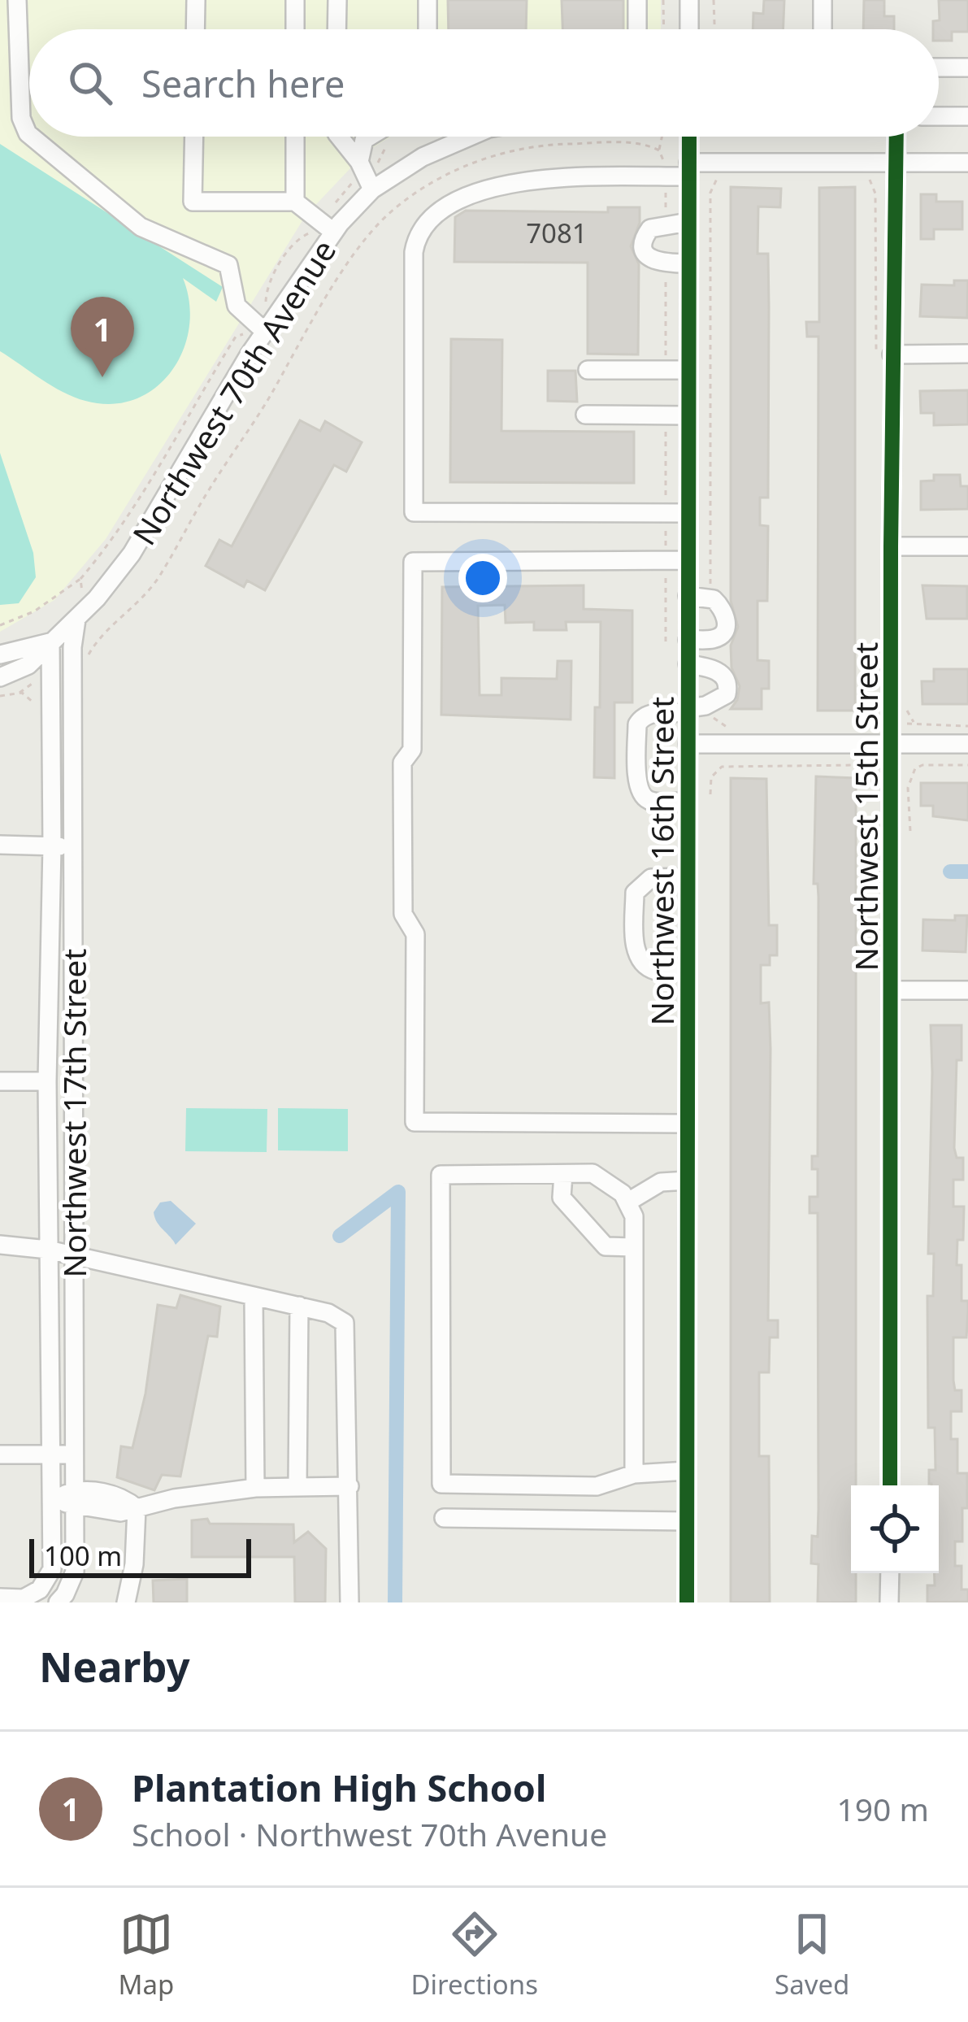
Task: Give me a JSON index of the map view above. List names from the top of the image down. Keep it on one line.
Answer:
{"streets":{"street":["Northwest 70th Avenue","Northwest 15th Street","Northwest 16th Street","Northwest 17th Street"]},"crossings":[["Northwest 70th Avenue","Northwest 17th Street"]],"house_numbers":["7081"],"scale_bar":"100 m","page":{"search":"Search here","pins":"1","scale":"100 m","heading":"Nearby","list":[{"mark":"1","name":"Plantation High School","note":"School · Northwest 70th Avenue","value":"190 m"}],"nav":["Map","Directions","Saved"]}}
